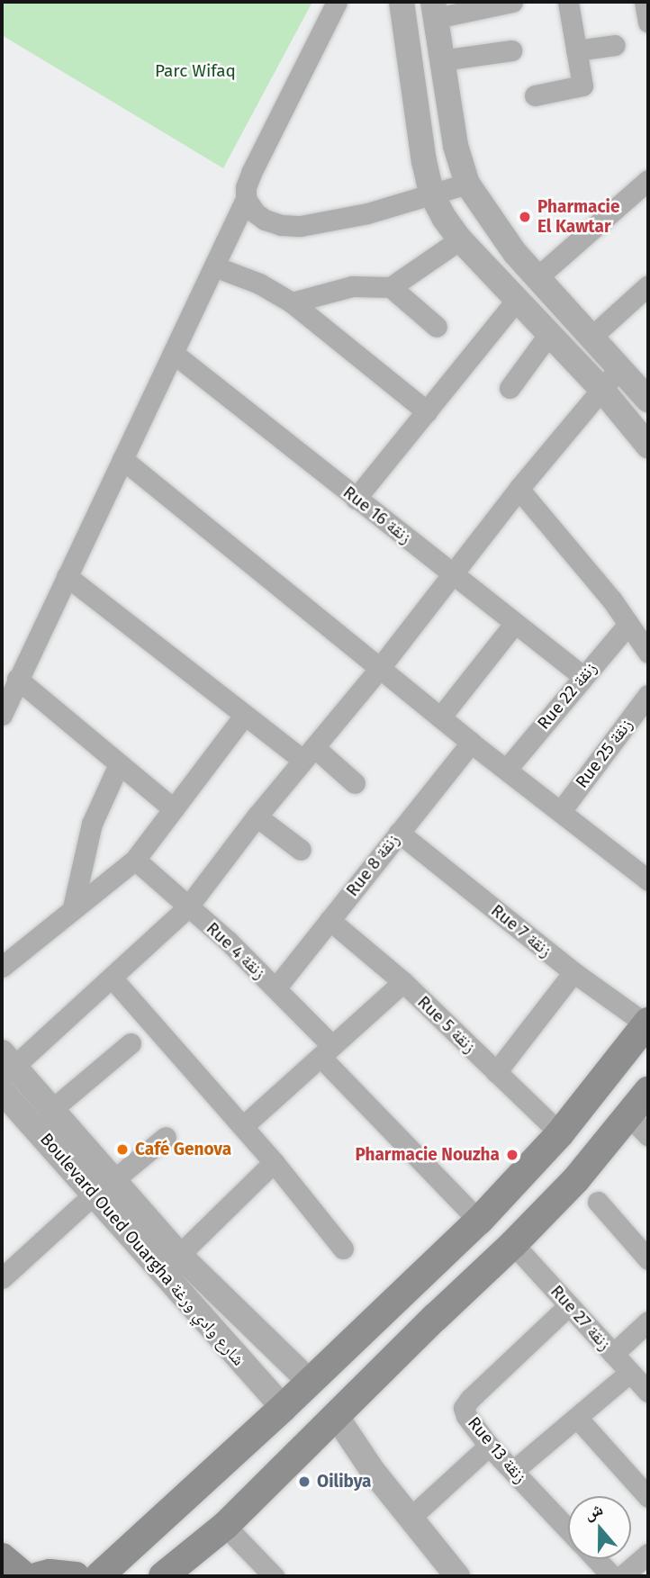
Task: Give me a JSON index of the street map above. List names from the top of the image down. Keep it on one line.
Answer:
{"streets":{"street":["Rue 16 زنقة","Rue 22 زنقة","Rue 25 زنقة","Rue 8 زنقة","Rue 7 زنقة","Rue 4 زنقة","Rue 5 زنقة","Boulevard Oued Ouargha شارع وادي ورغة","Rue 27 زنقة","Rue 13 زنقة"]},"crossings":[["Rue 16 زنقة","Rue 22 زنقة"],["Rue 8 زنقة","Rue 7 زنقة"],["Rue 8 زنقة","Rue 4 زنقة"],["Rue 8 زنقة","Rue 5 زنقة"],["Rue 27 زنقة","Rue 13 زنقة"]],"parks":["Parc Wifaq"],"places":["Pharmacie El Kawtar","Café Genova","Pharmacie Nouzha","Oilibya"],"north":"top"}
